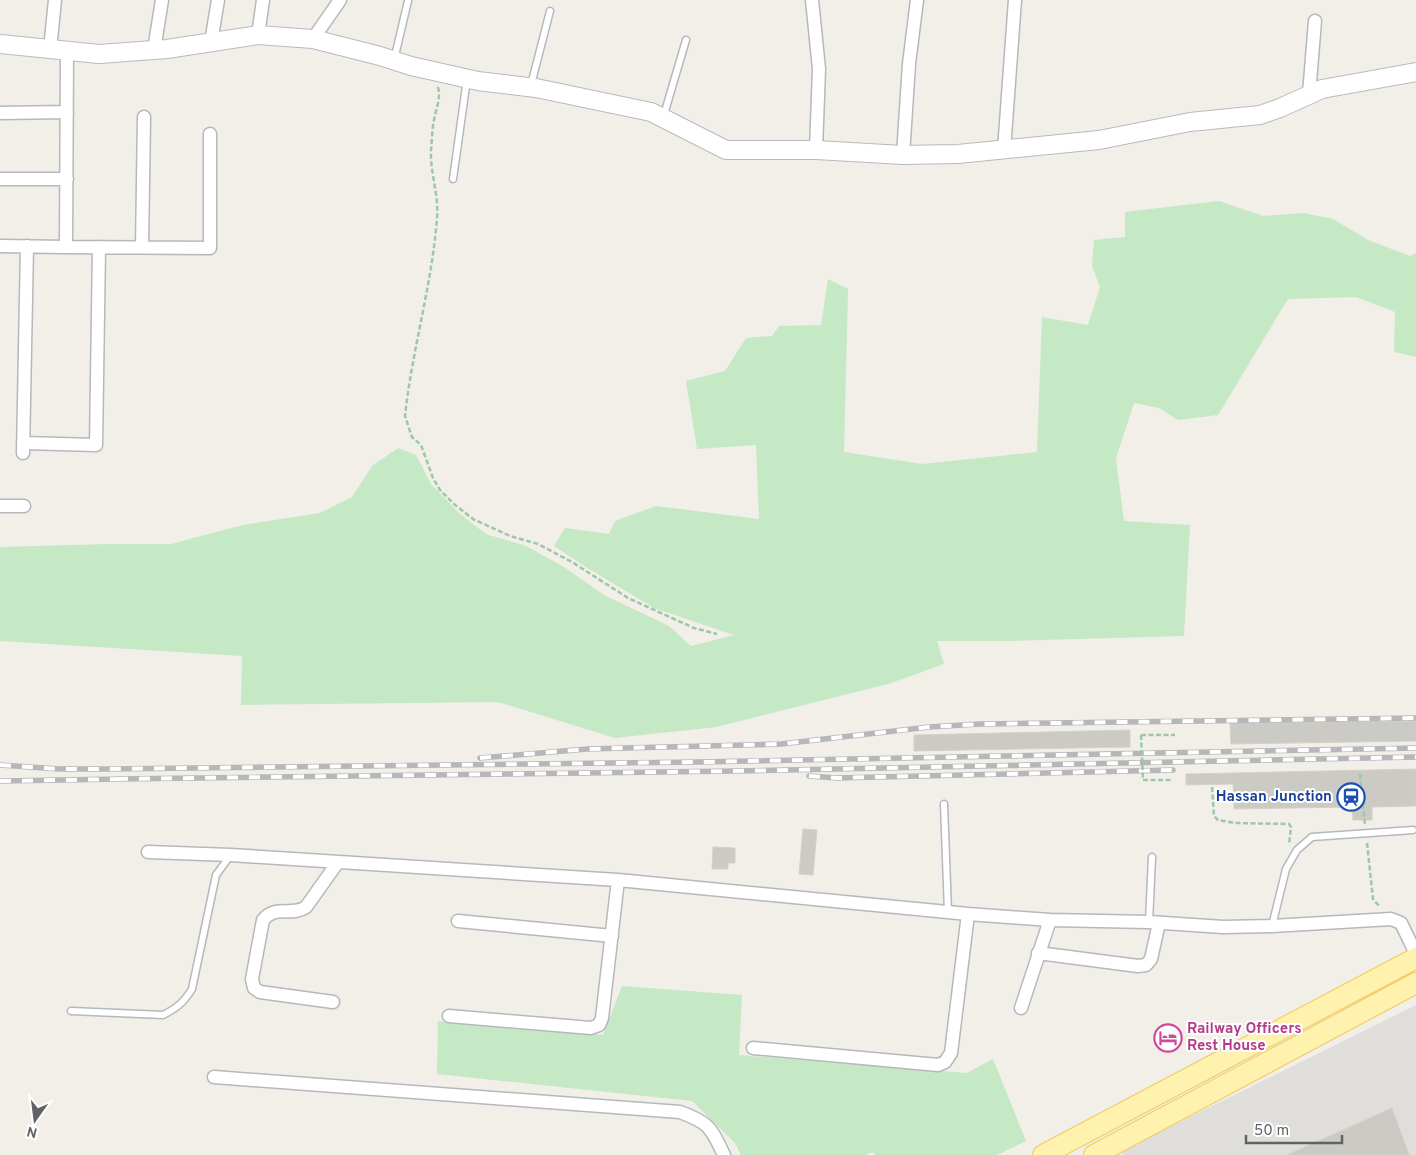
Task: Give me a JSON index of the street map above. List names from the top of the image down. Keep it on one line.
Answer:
{"places":{"station":["Hassan Junction"],"hotel":["Railway Officers Rest House"]},"scale_bar":"50 m","north":"bottom"}
